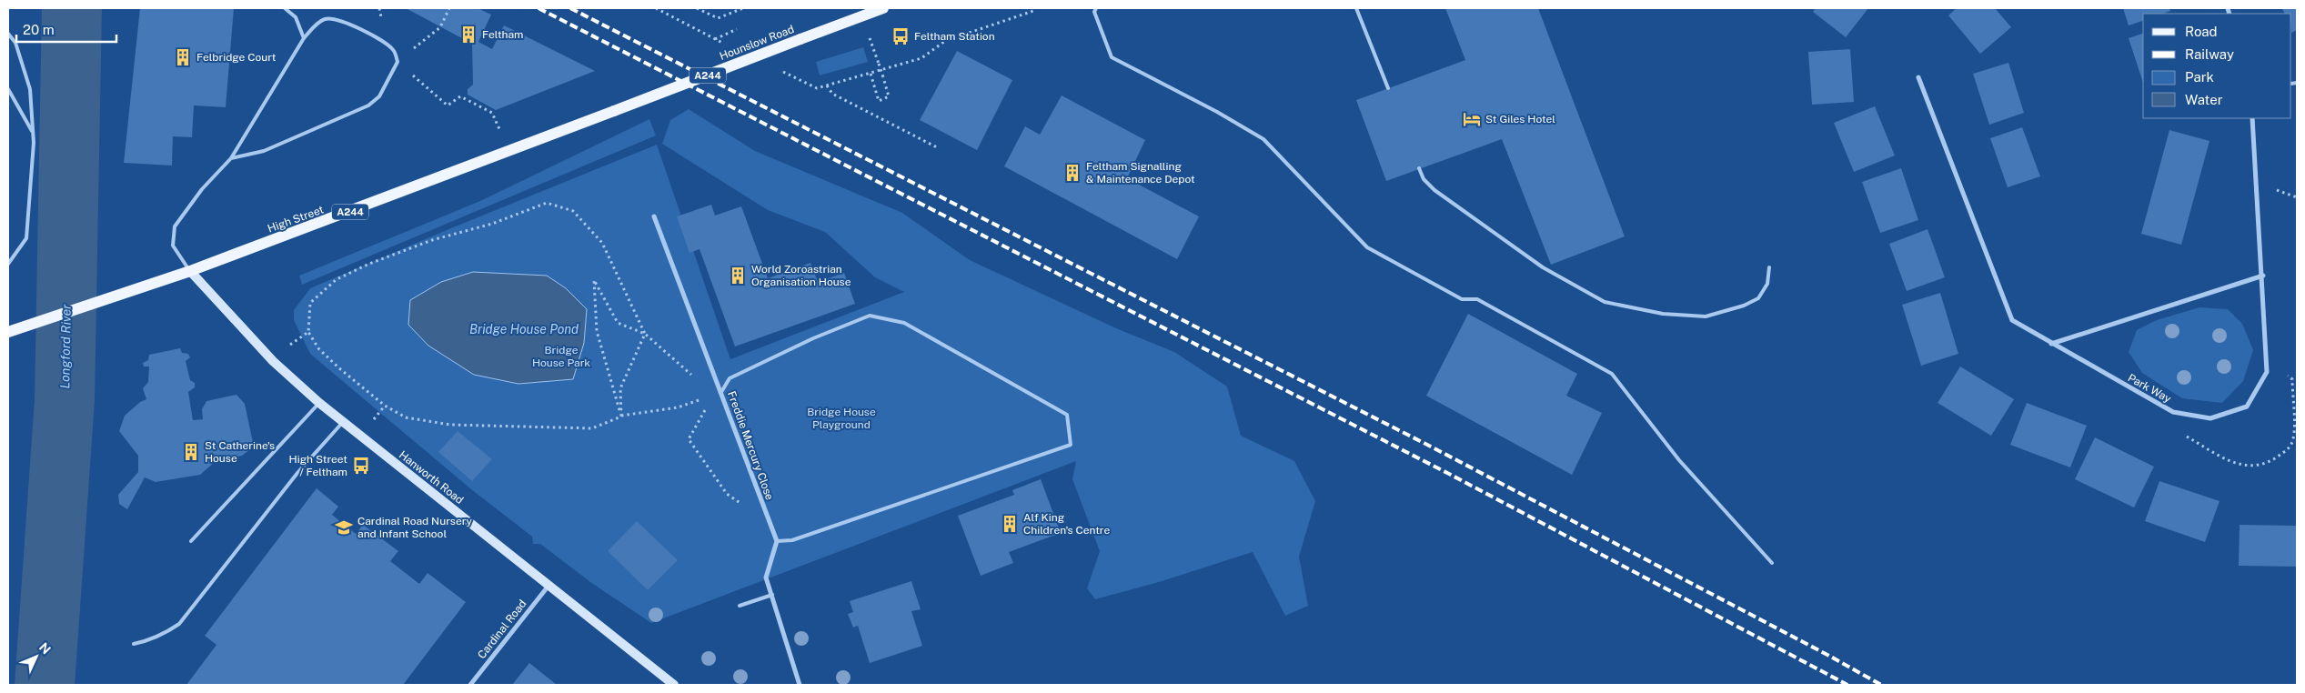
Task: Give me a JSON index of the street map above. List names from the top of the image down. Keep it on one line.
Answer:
{"streets":{"main road":["Hounslow Road","A244","High Street","Hanworth Road"],"street":["Park Way","Freddie Mercury Close","Cardinal Road"]},"crossings":[["Hounslow Road","High Street"],["High Street","Hanworth Road"],["Hanworth Road","Cardinal Road"]],"water":["Bridge House Pond","Longford River"],"parks":["Bridge House Park","Bridge House Playground"],"places":{"building":["Feltham","Felbridge Court","Feltham Signalling & Maintenance Depot","World Zoroastrian Organisation House","St Catherine's House","Alf King Children's Centre"],"bus stop":["Feltham Station","High Street / Feltham"],"hotel":["St Giles Hotel"],"school or university":["Cardinal Road Nursery and Infant School"]},"legend":["Road","Railway","Park","Water"],"scale_bar":"20 m","north":"top right"}
